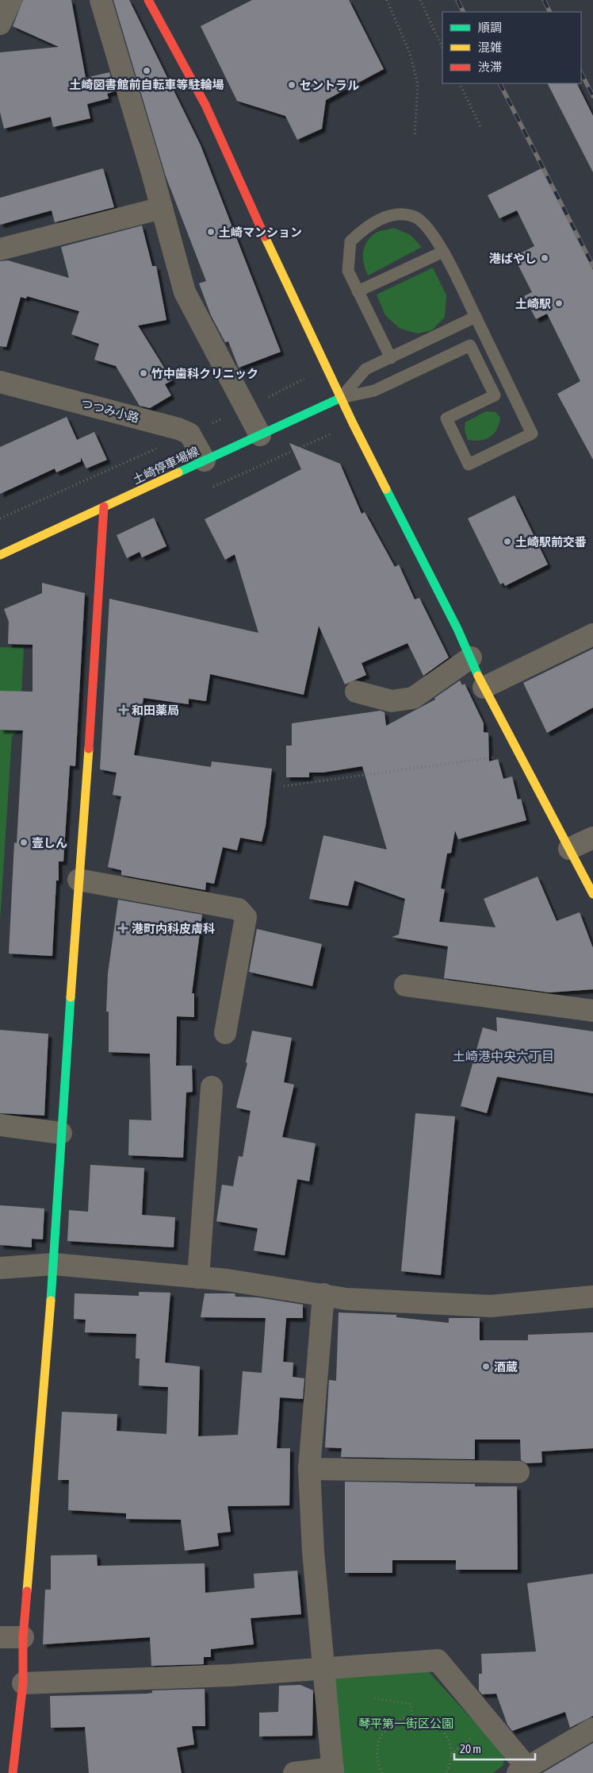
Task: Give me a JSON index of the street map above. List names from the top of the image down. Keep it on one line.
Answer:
{"streets":{"street":["つつみ小路","土崎停車場線"]},"crossings":[["つつみ小路","土崎停車場線"]],"districts":["土崎港中央六丁目"],"parks":["琴平第一街区公園"],"places":{"other":["土崎図書館前自転車等駐輪場","セントラル","土崎マンション","港ばやし","土崎駅","竹中歯科クリニック","土崎駅前交番","壹しん","酒蔵"],"health":["和田薬局","港町内科皮膚科"]},"legend":["順調","混雑","渋滞"],"scale_bar":"20 m"}
